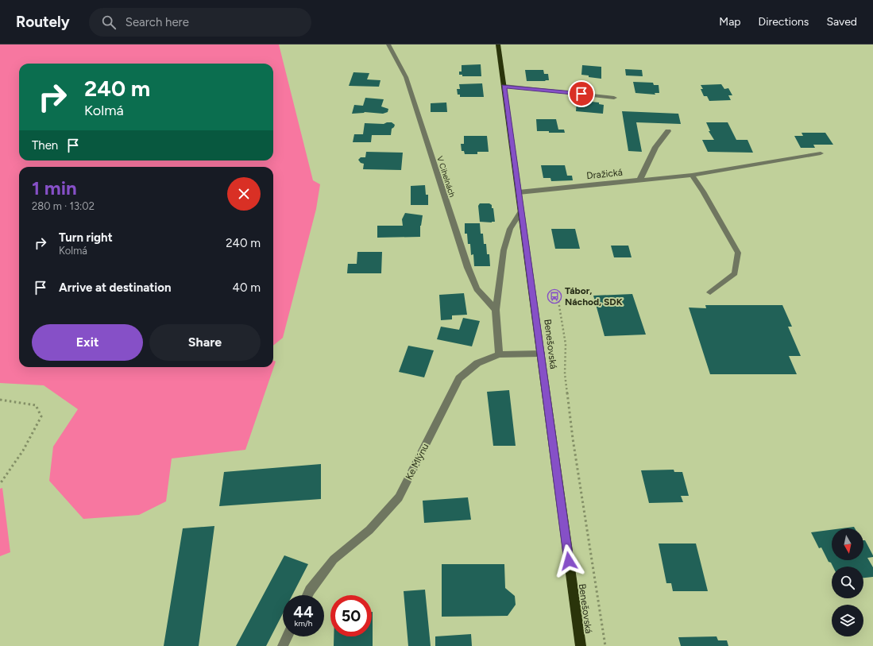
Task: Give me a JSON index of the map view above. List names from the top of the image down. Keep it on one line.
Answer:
{"streets":{"main road":["Benešovská"],"street":["Dražická","V Cihelnách","Ke Mlýnu"]},"crossings":[["Dražická","Benešovská"],["Benešovská","Ke Mlýnu"]],"places":{"bus stop":["Tábor, Náchod, SDK"]},"north":"bottom","page":{"header":"Routely","search":"Search here","nav":["Map","Directions","Saved"],"turn":["240 m","Kolmá"],"then":"Then","heading":["1 min","280 m · 13:02"],"list":[{"name":"Turn right","note":"Kolmá","value":"240 m"},{"name":"Arrive at destination","value":"40 m"}],"buttons":["Exit","Share"],"speed":"44 km/h","limit":"50"}}
